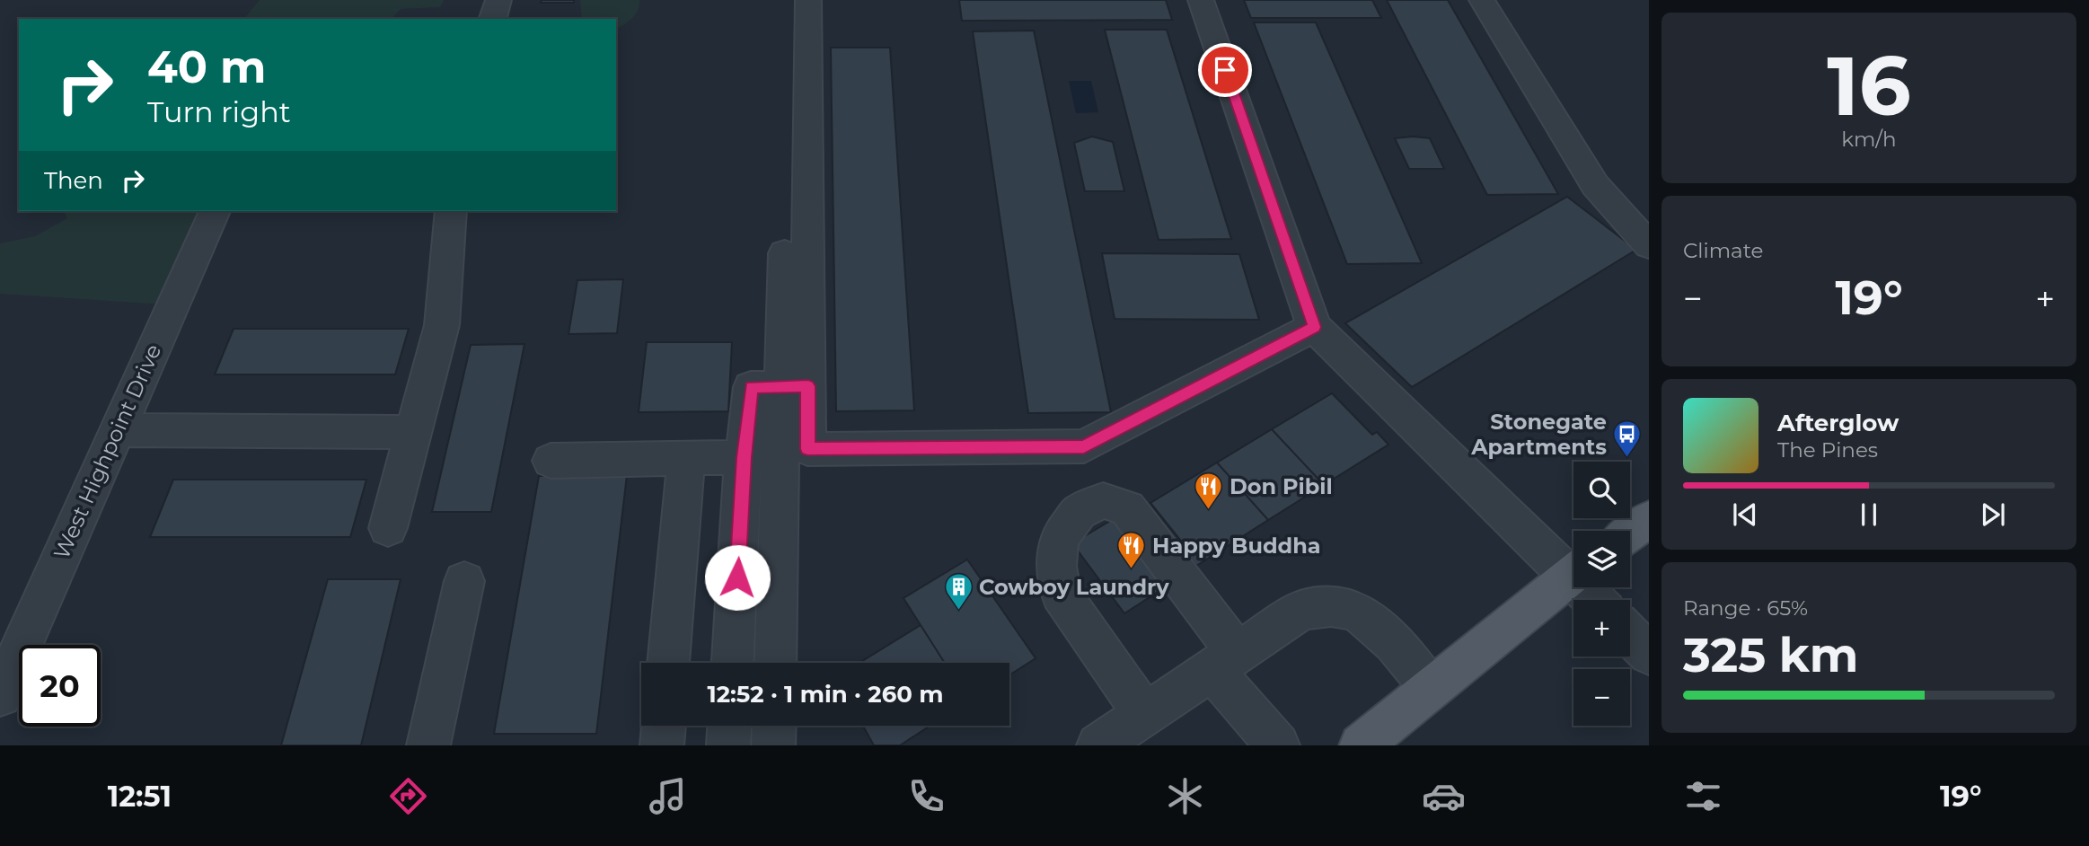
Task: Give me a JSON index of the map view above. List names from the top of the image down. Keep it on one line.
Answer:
{"streets":{"street":["West Highpoint Drive"]},"places":{"bus stop":["Stonegate Apartments"],"restaurant":["Don Pibil","Happy Buddha"],"building":["Cowboy Laundry"]},"page":{"tile":[["16","km/h"],"Climate",["Range · 65%","325 km"]],"turn":["40 m","Turn right"],"then":"Then","heat":["−","19°","+"],"song":["Afterglow","The Pines"],"map_buttons":["+","−"],"limit":"20","trip":"12:52 · 1 min · 260 m","tabs":["12:51","19°"]}}
